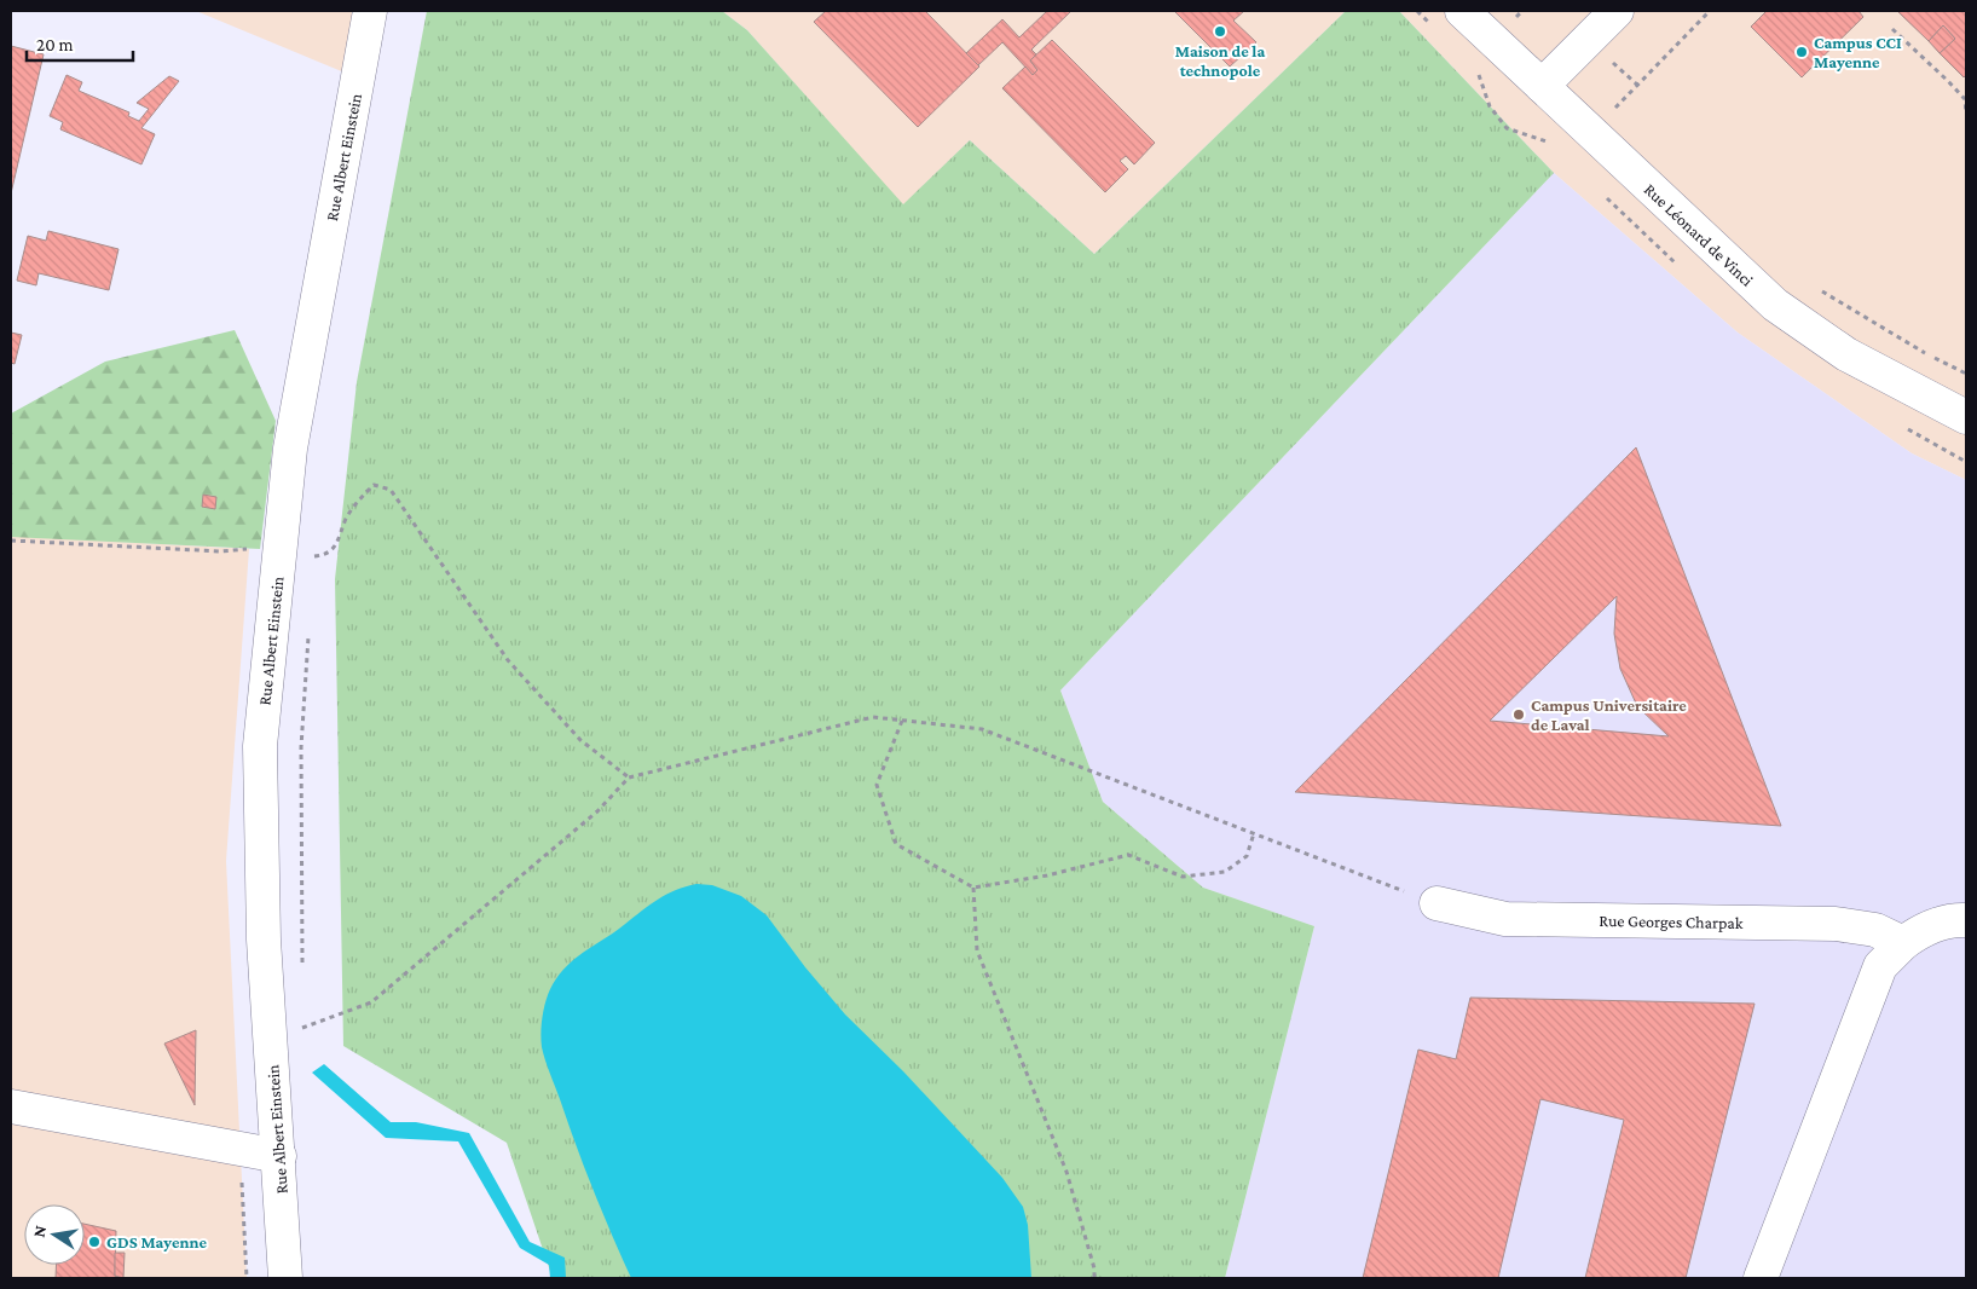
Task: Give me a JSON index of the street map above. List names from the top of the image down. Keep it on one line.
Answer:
{"streets":{"street":["Rue Albert Einstein","Rue Léonard de Vinci","Rue Georges Charpak"]},"places":["Maison de la technopole","Campus CCI Mayenne","Campus Universitaire de Laval","GDS Mayenne"],"scale_bar":"20 m","north":"left"}
